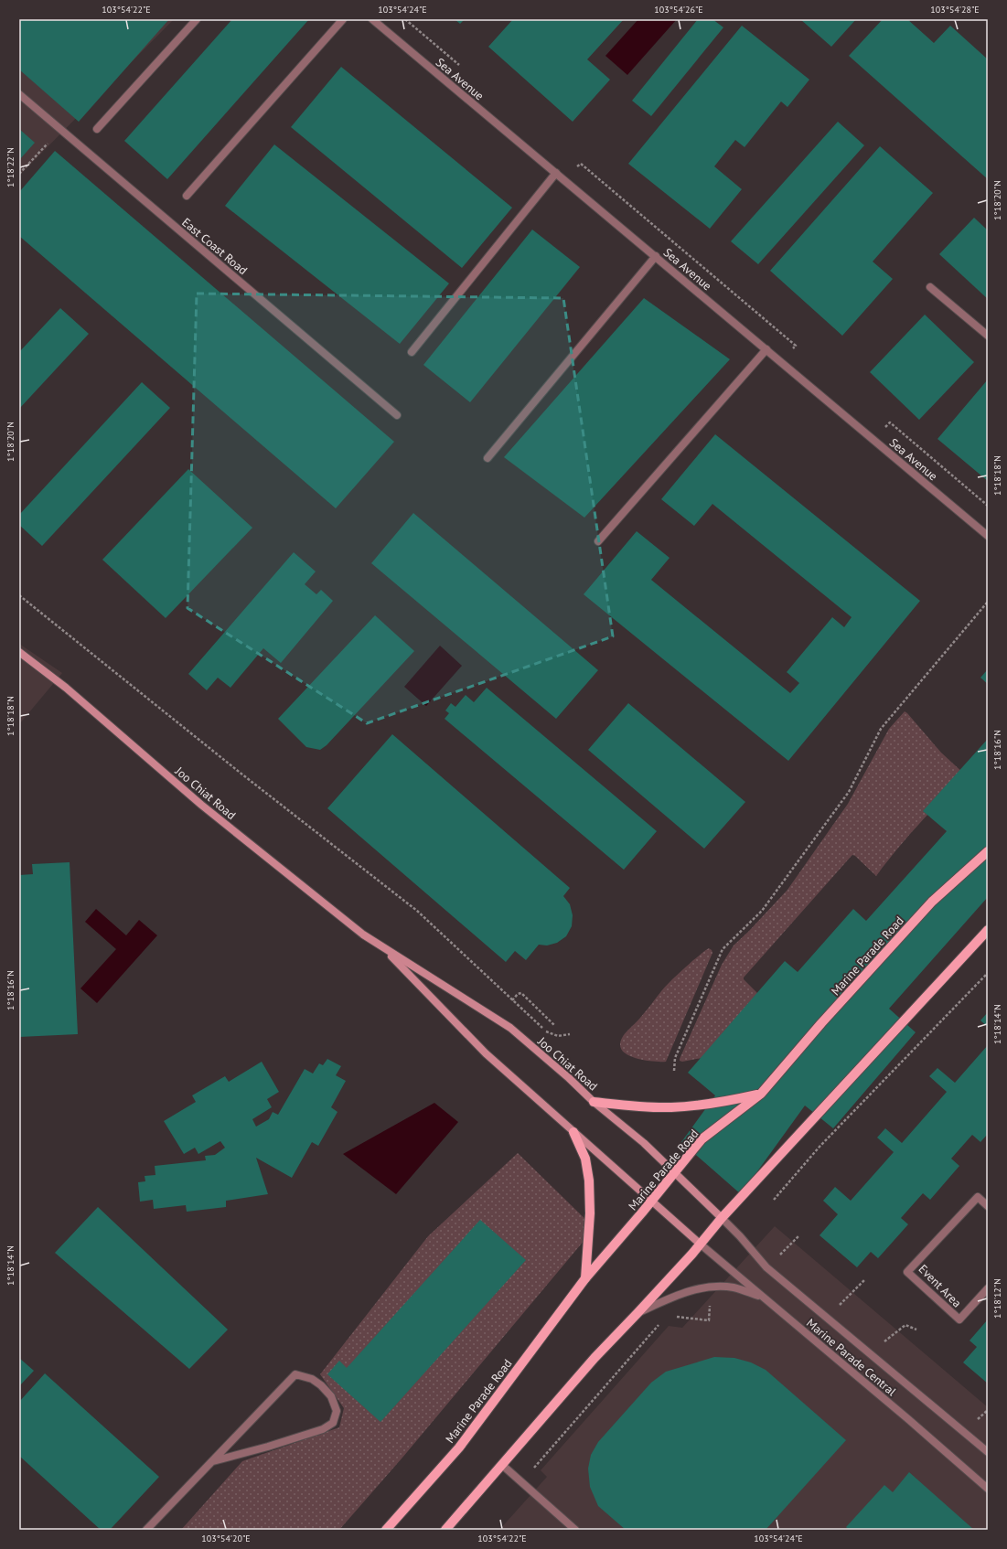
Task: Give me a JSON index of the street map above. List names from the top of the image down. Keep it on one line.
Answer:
{"streets":{"main road":["Marine Parade Road"],"street":["Sea Avenue","East Coast Road","Joo Chiat Road","Event Area","Marine Parade Central"]},"crossings":[["Joo Chiat Road","Marine Parade Road"],["Joo Chiat Road","Marine Parade Central"]],"coordinates":["103°54'22\"E","103°54'24\"E","103°54'26\"E","103°54'28\"E","1°18'22\"N","1°18'20\"N","1°18'18\"N","1°18'16\"N","1°18'14\"N","1°18'12\"N","103°54'20\"E"]}
